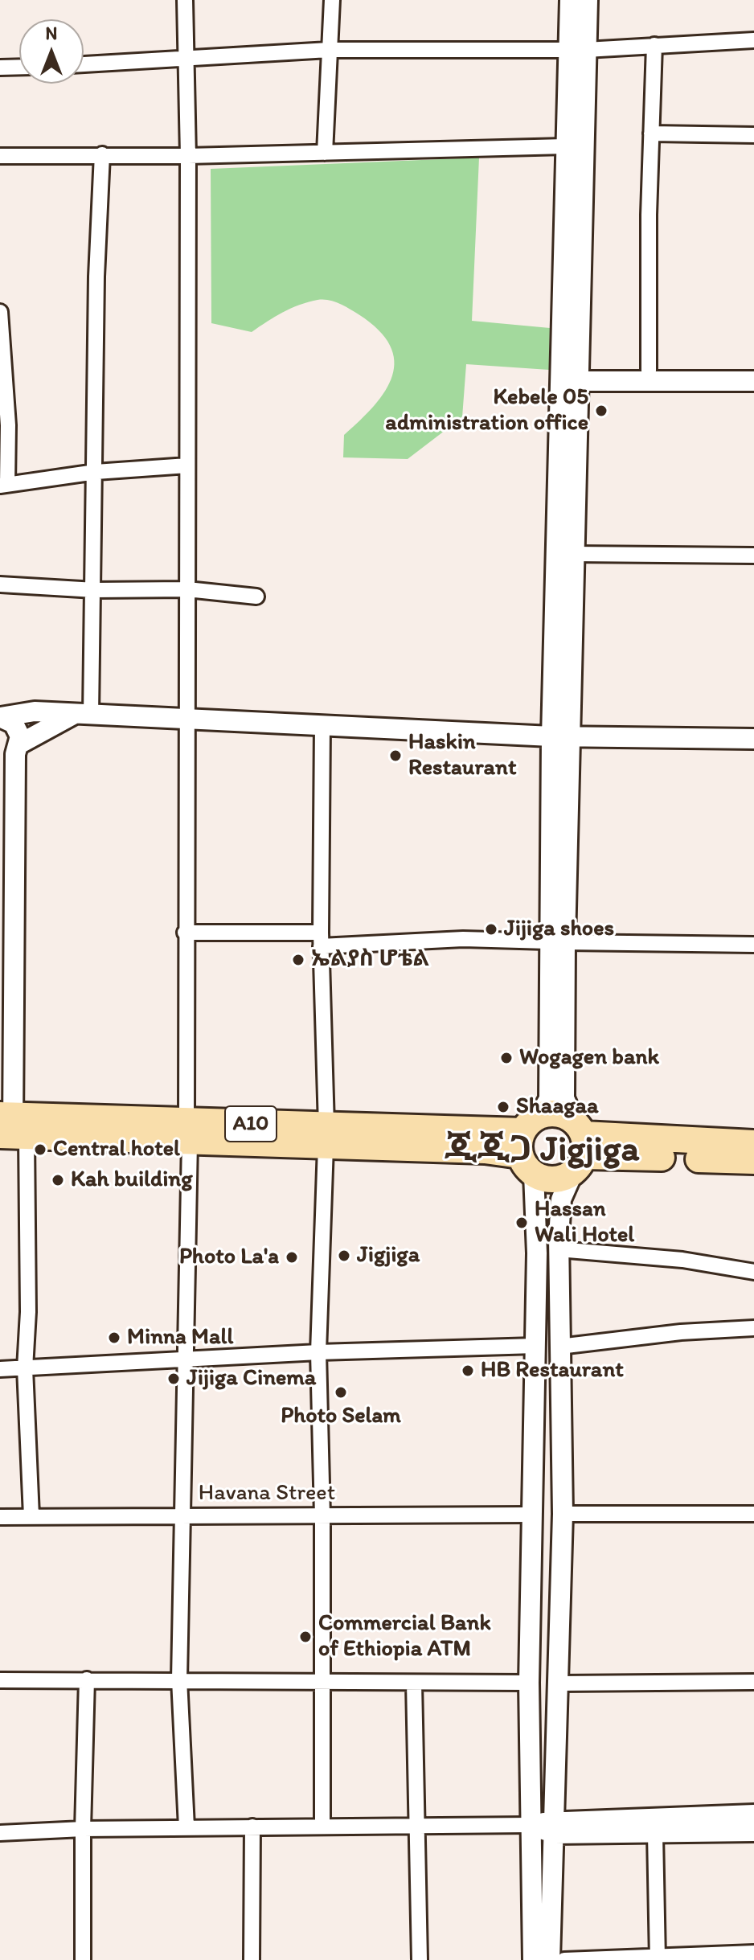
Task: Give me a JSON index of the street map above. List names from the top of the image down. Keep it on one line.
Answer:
{"streets":{"highway":["A10"],"street":["Havana Street"]},"districts":["ጂጂጋ Jigjiga"],"places":["Kebele 05 administration office","Haskin Restaurant","Jijiga shoes","ኤልያስ ሆቴል","Wogagen bank","Shaagaa","Central hotel","Kah building","Hassan Wali Hotel","Jigjiga","Photo La'a","Minna Mall","HB Restaurant","Jijiga Cinema","Photo Selam","Commercial Bank of Ethiopia ATM"],"north":"top"}
